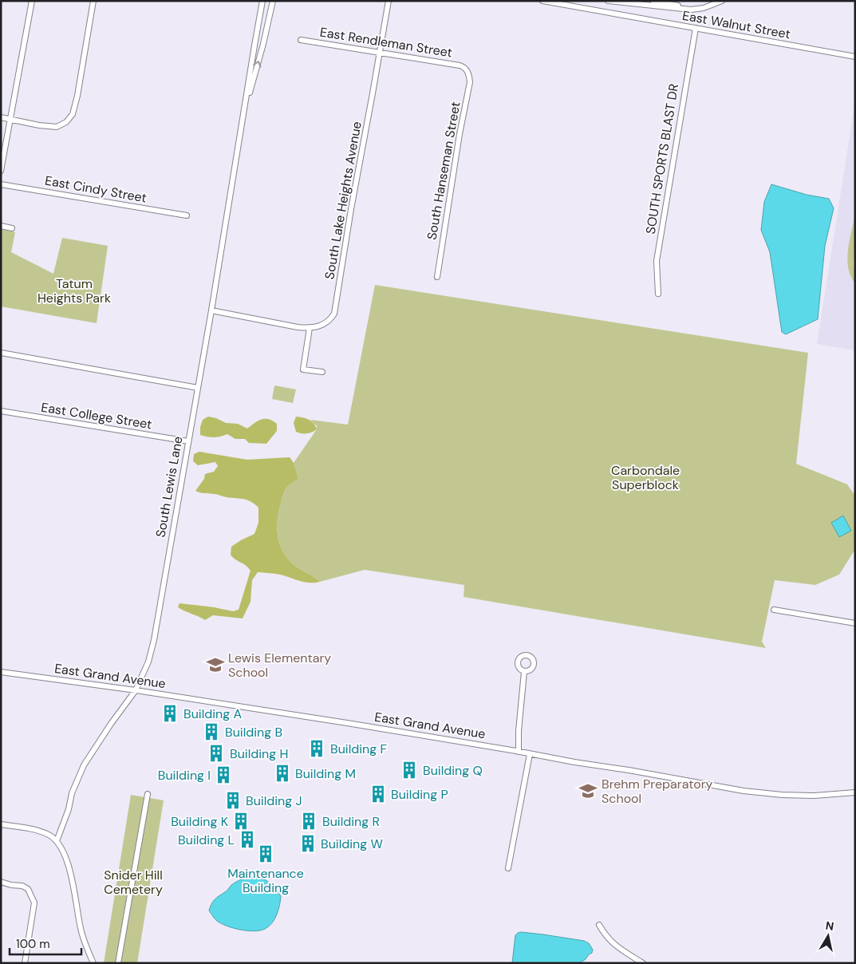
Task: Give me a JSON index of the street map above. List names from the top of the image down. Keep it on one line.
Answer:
{"streets":{"street":["East Walnut Street","East Rendleman Street","SOUTH SPORTS BLAST DR","South Hanseman Street","East Cindy Street","South Lake Heights Avenue","East College Street","South Lewis Lane","East Grand Avenue"]},"crossings":[["East Walnut Street","SOUTH SPORTS BLAST DR"],["East Rendleman Street","South Hanseman Street"],["East Rendleman Street","South Lake Heights Avenue"],["East College Street","South Lewis Lane"],["South Lewis Lane","East Grand Avenue"]],"parks":["Tatum Heights Park","Carbondale Superblock","Snider Hill Cemetery"],"places":{"school or university":["Lewis Elementary School","Brehm Preparatory School"],"building":["Building A","Building B","Building F","Building H","Building Q","Building M","Building I","Building P","Building J","Building K","Building R","Building L","Building W","Maintenance Building"]},"scale_bar":"100 m","north":"top"}
